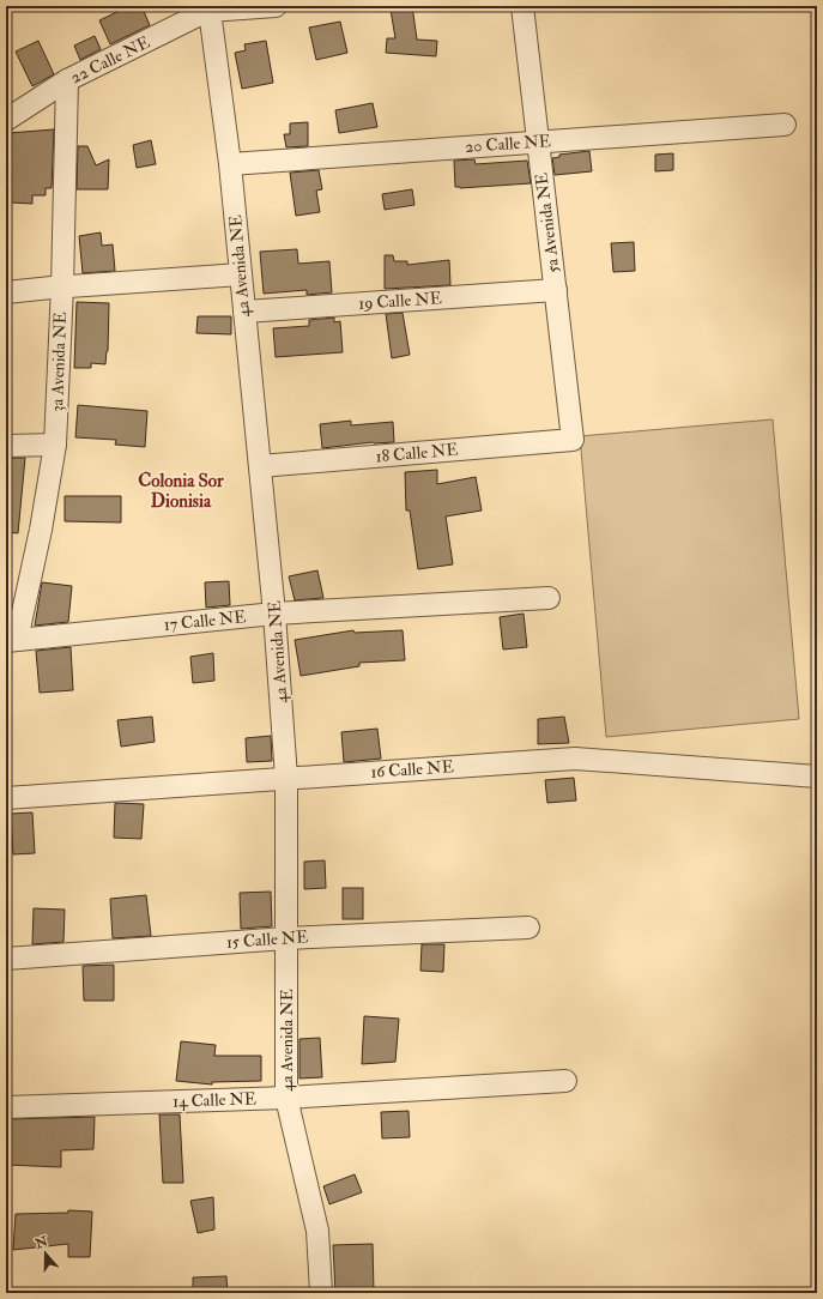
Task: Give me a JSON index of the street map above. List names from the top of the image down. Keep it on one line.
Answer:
{"streets":{"street":["22 Calle NE","20 Calle NE","5a Avenida NE","4a Avenida NE","19 Calle NE","3a Avenida NE","18 Calle NE","17 Calle NE","16 Calle NE","15 Calle NE","14 Calle NE"]},"crossings":[["22 Calle NE","4a Avenida NE"],["22 Calle NE","3a Avenida NE"],["20 Calle NE","5a Avenida NE"],["20 Calle NE","4a Avenida NE"],["5a Avenida NE","19 Calle NE"],["5a Avenida NE","18 Calle NE"],["4a Avenida NE","19 Calle NE"],["4a Avenida NE","18 Calle NE"],["4a Avenida NE","17 Calle NE"],["4a Avenida NE","16 Calle NE"],["4a Avenida NE","15 Calle NE"],["4a Avenida NE","14 Calle NE"],["3a Avenida NE","17 Calle NE"]],"districts":["Colonia Sor Dionisia"],"north":"top"}
